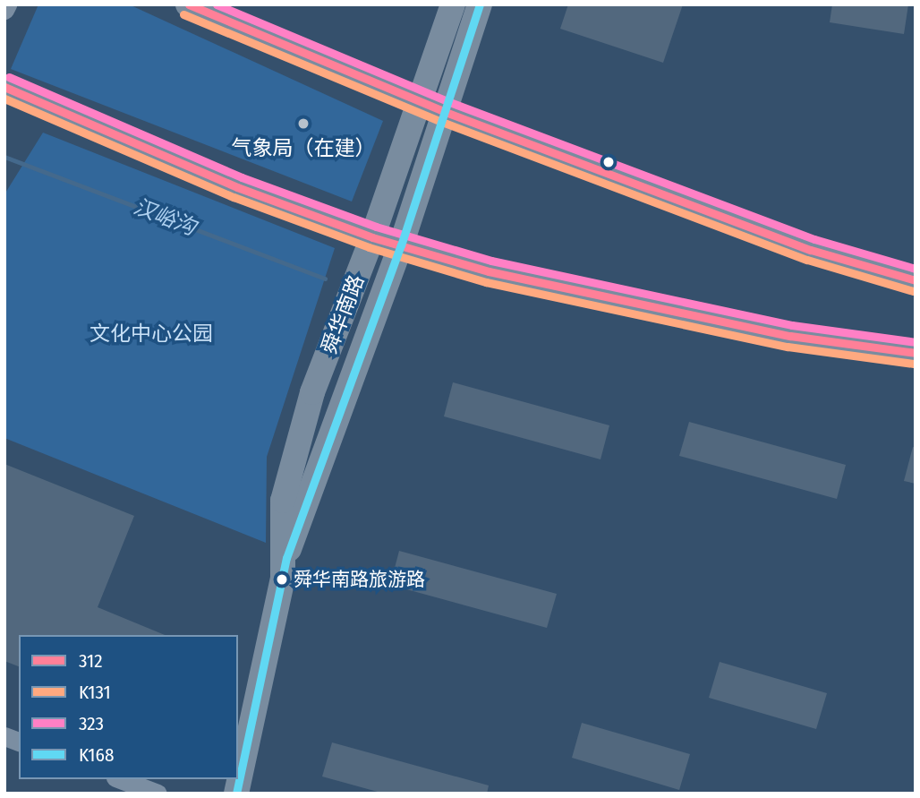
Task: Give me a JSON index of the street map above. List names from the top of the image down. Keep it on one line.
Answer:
{"streets":{"main road":["舜华南路"]},"water":["汉峪沟"],"parks":["文化中心公园"],"places":["气象局（在建）","舜华南路旅游路"],"lines":["transit line 312","transit line 323","transit line K168","transit line K131"],"legend":["312","K131","323","K168"]}
